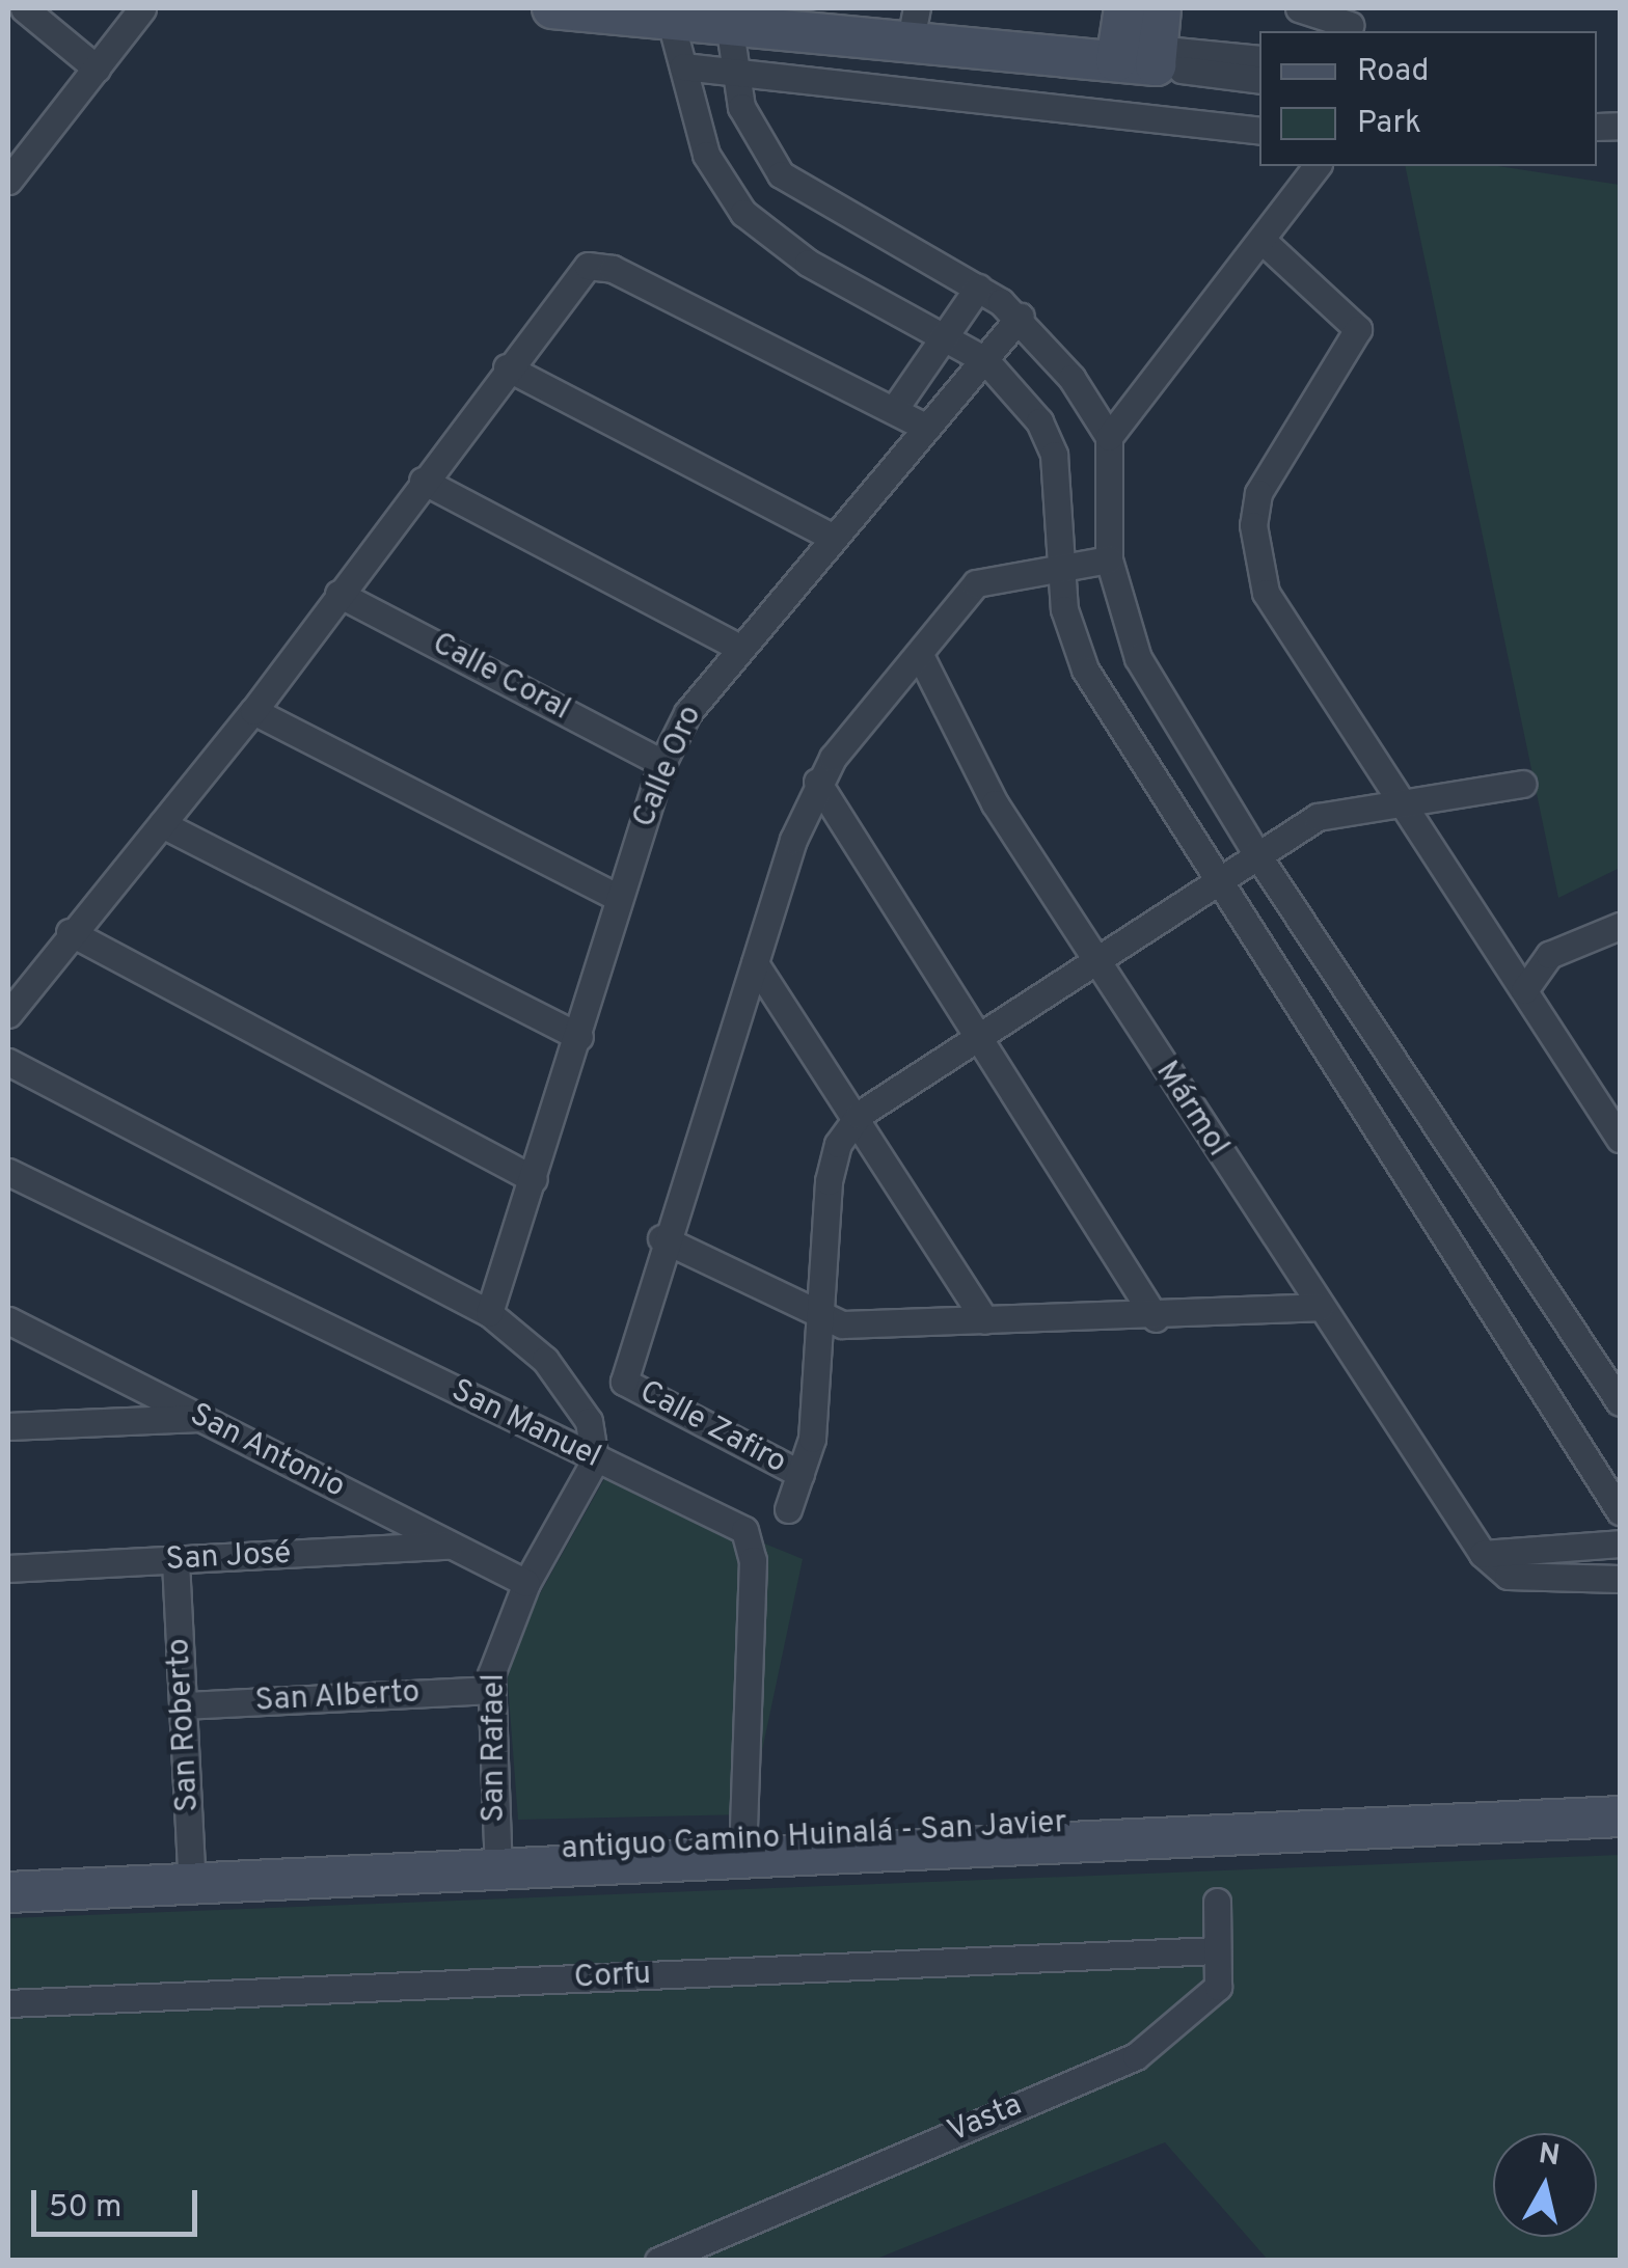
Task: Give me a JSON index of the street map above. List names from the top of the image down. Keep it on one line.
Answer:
{"streets":{"main road":["antiguo Camino Huinalá - San Javier"],"street":["Calle Coral","Calle Oro","Mármol","San Manuel","Calle Zafiro","San Antonio","San José","San Alberto","San Roberto","San Rafael","Corfu","Vasta"]},"crossings":[["Calle Coral","Calle Oro"],["San Manuel","San Rafael"],["San Manuel","antiguo Camino Huinalá - San Javier"],["San Antonio","San José"],["San Antonio","San Rafael"],["San José","San Roberto"],["San Alberto","San Roberto"],["San Alberto","San Rafael"],["Corfu","Vasta"]],"legend":["Road","Park"],"scale_bar":"50 m","north":"top"}
